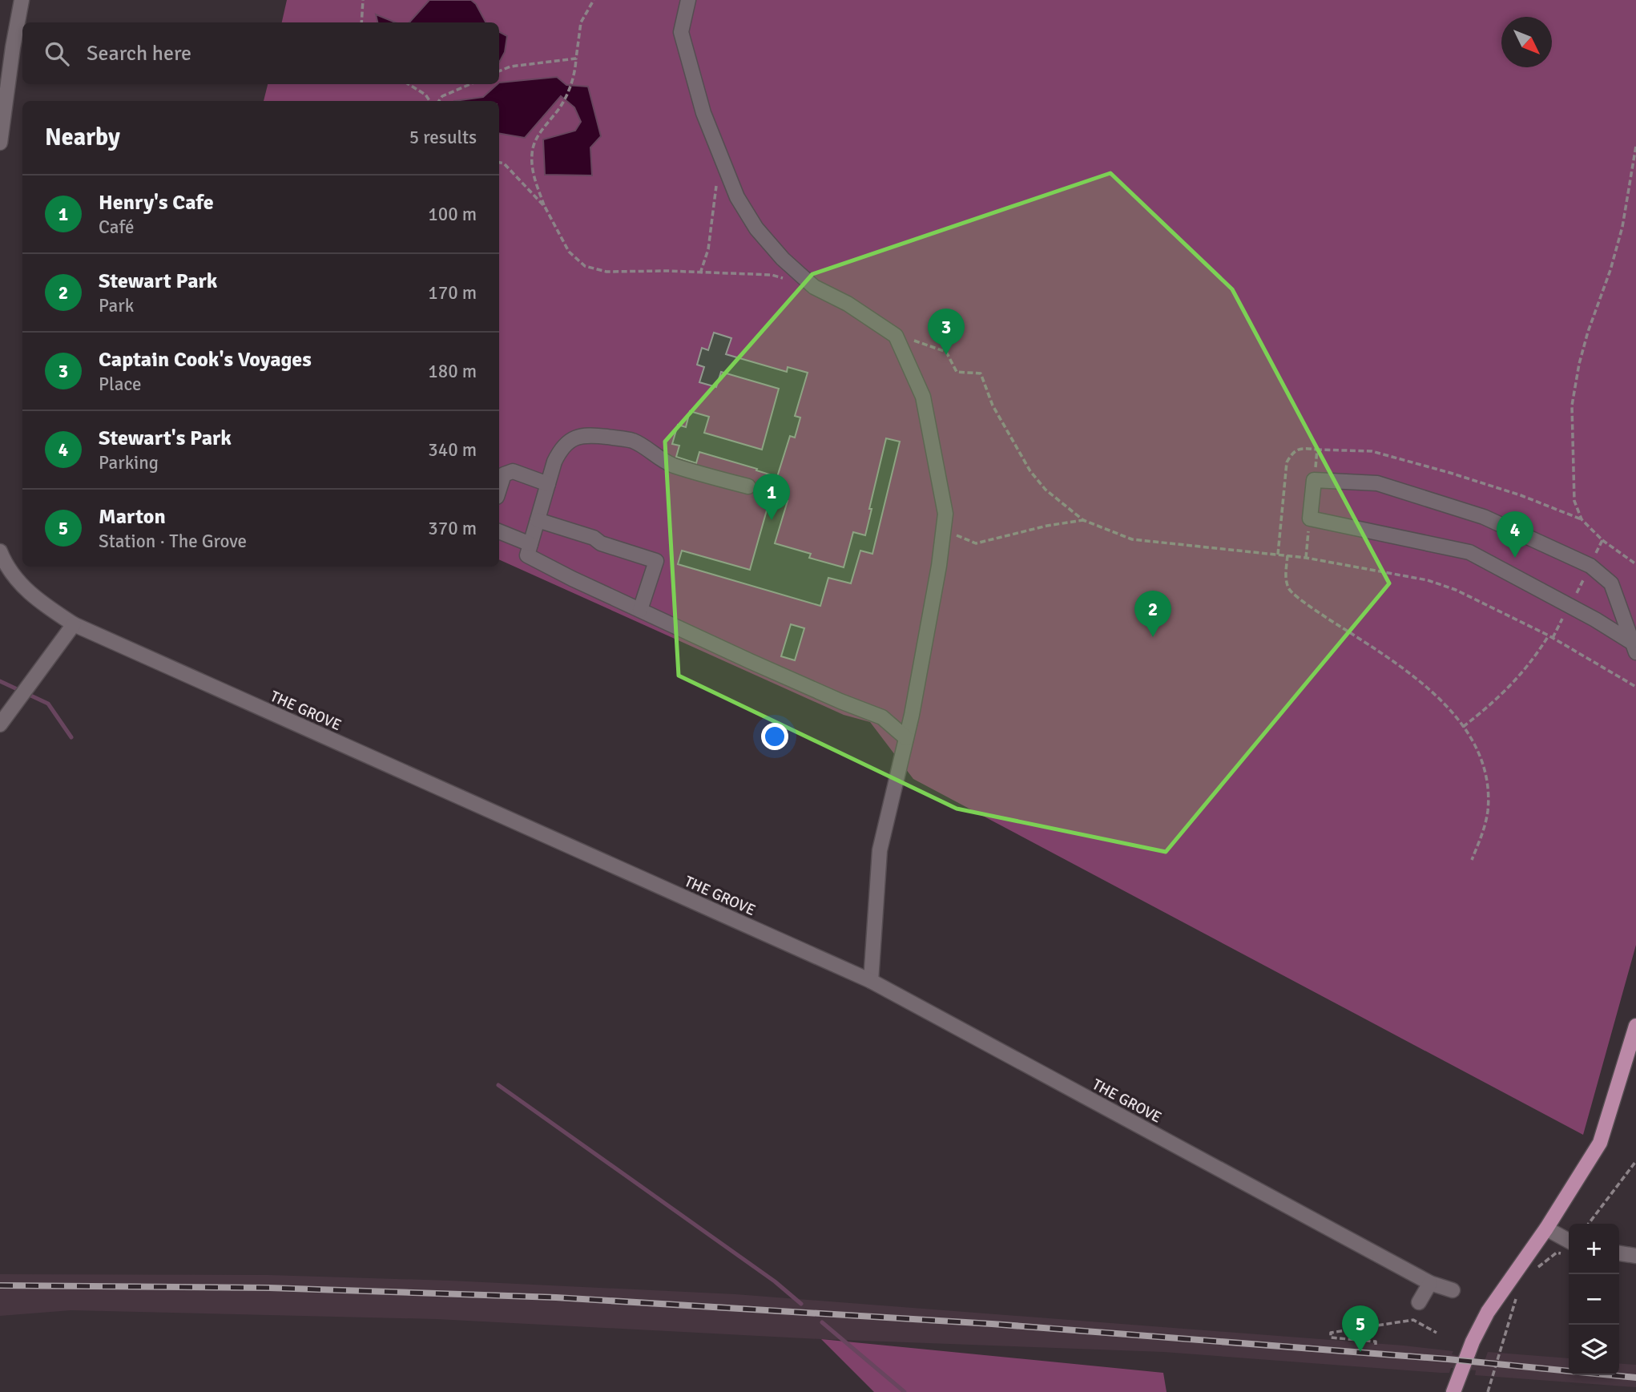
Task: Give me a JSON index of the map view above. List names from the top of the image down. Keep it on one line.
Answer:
{"streets":{"street":["THE GROVE"]},"north":"bottom right","page":{"search":"Search here","heading":["Nearby","5 results"],"list":[{"mark":"1","name":"Henry's Cafe","note":"Café","value":"100 m"},{"mark":"2","name":"Stewart Park","note":"Park","value":"170 m"},{"mark":"3","name":"Captain Cook's Voyages","note":"Place","value":"180 m"},{"mark":"4","name":"Stewart's Park","note":"Parking","value":"340 m"},{"mark":"5","name":"Marton","note":"Station · The Grove","value":"370 m"}],"pins":["3","1","4","2","5"],"map_buttons":["+","−"]}}
